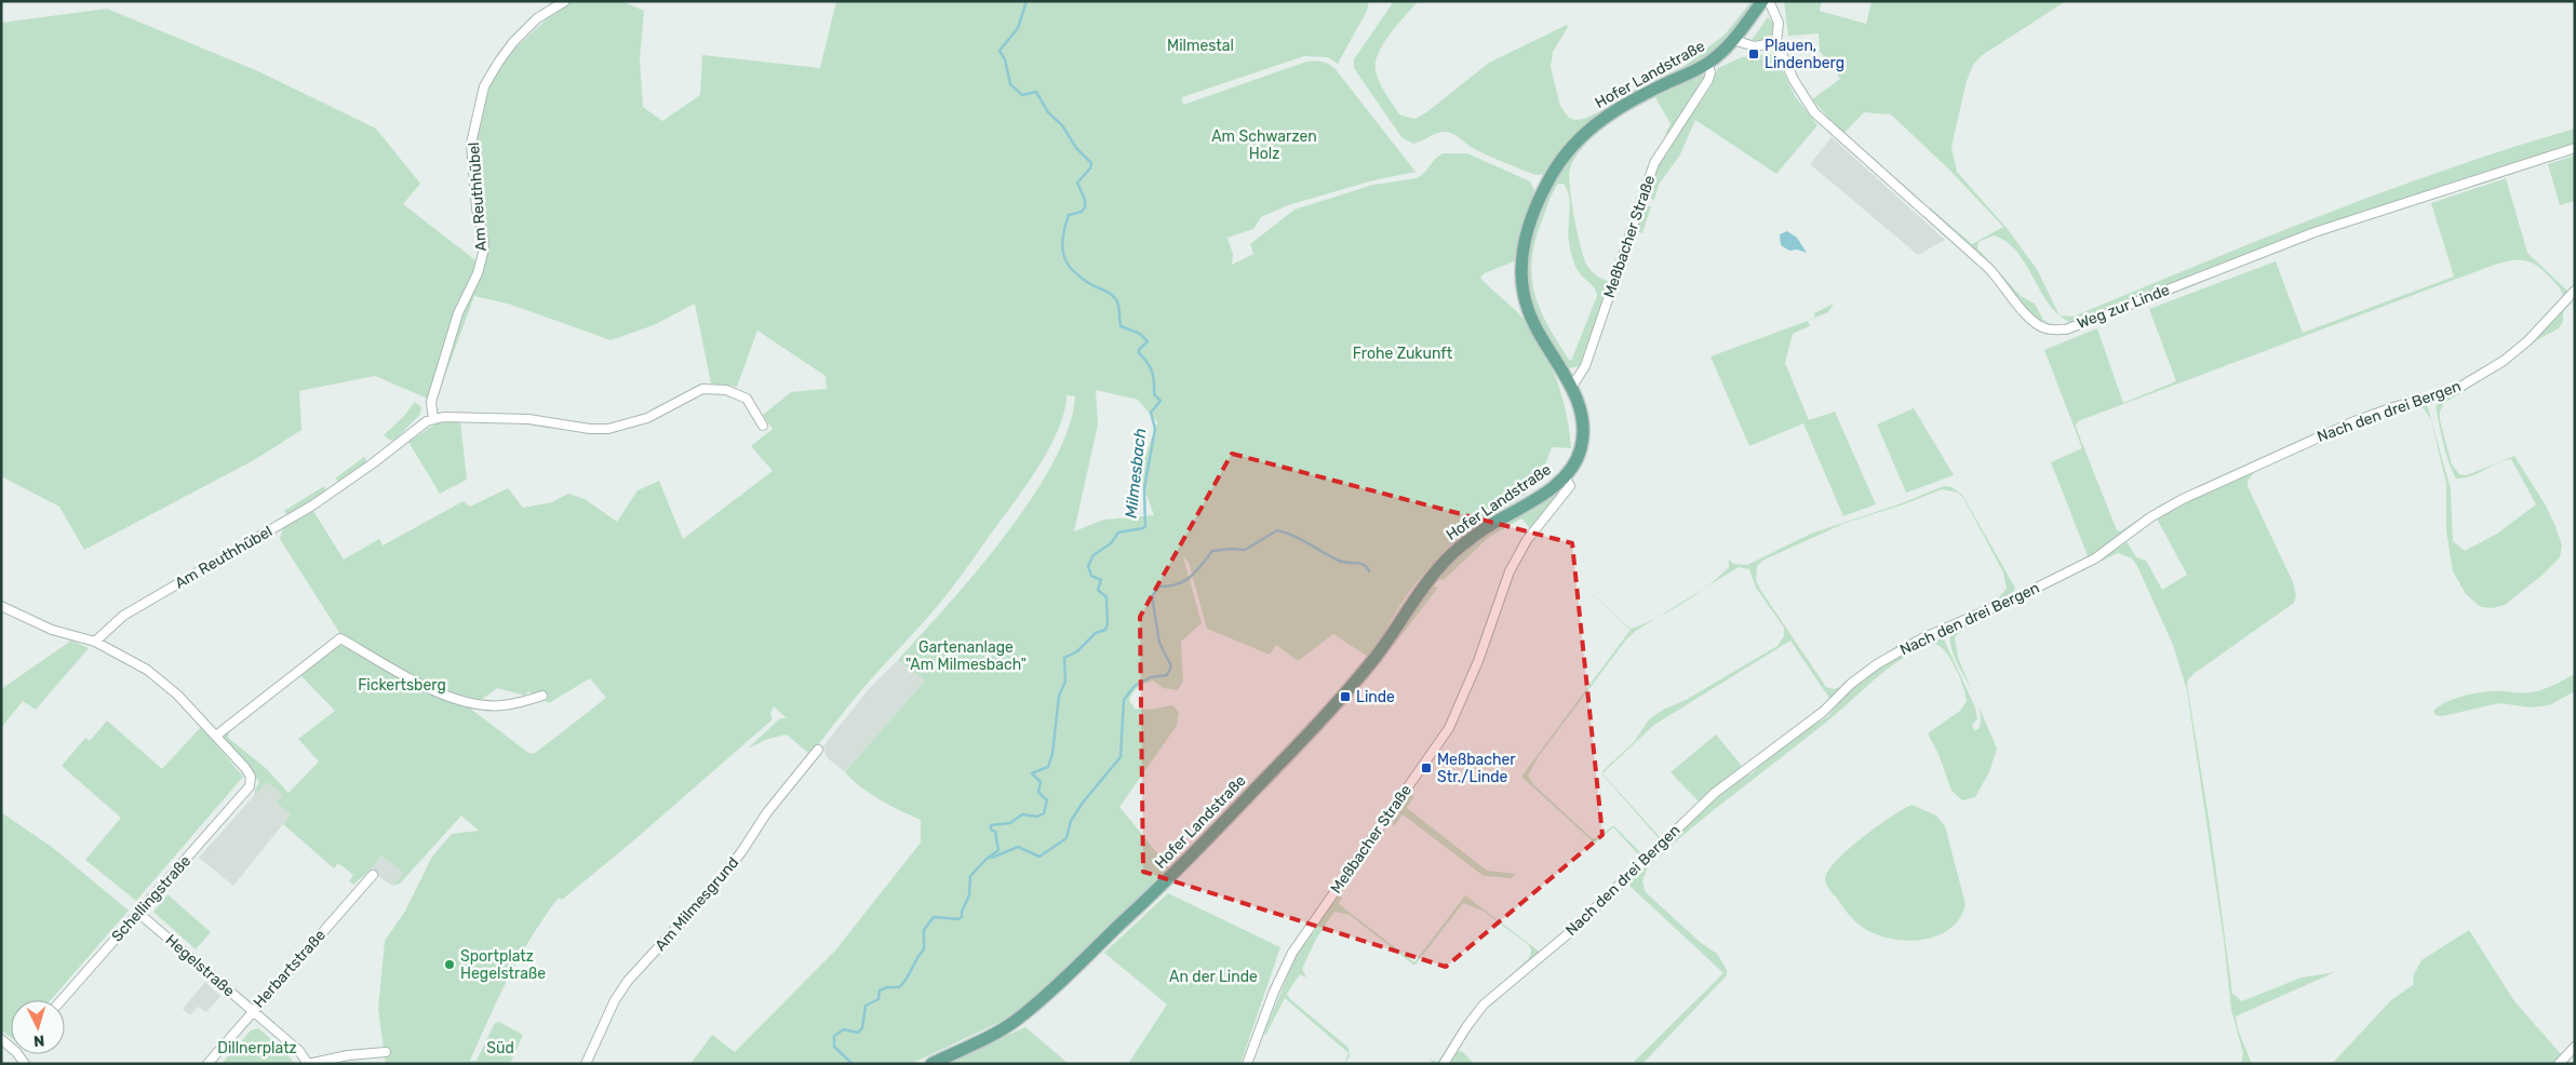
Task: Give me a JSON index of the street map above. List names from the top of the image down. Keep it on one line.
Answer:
{"streets":{"main road":["Hofer Landstraße"],"street":["Am Reuthhübel","Meßbacher Straße","Weg zur Linde","Nach den drei Bergen","Schellingstraße","Am Milmesgrund","Hegelstraße","Herbartstraße"]},"crossings":[["Hofer Landstraße","Meßbacher Straße"],["Schellingstraße","Hegelstraße"],["Hegelstraße","Herbartstraße"]],"water":["Milmesbach"],"parks":["Milmestal","Am Schwarzen Holz","Frohe Zukunft","Gartenanlage \"Am Milmesbach\"","Fickertsberg","An der Linde","Dillnerplatz","Süd"],"places":{"transit":["Plauen, Lindenberg","Linde","Meßbacher Str./Linde"],"other":["Sportplatz Hegelstraße"]},"north":"bottom"}
